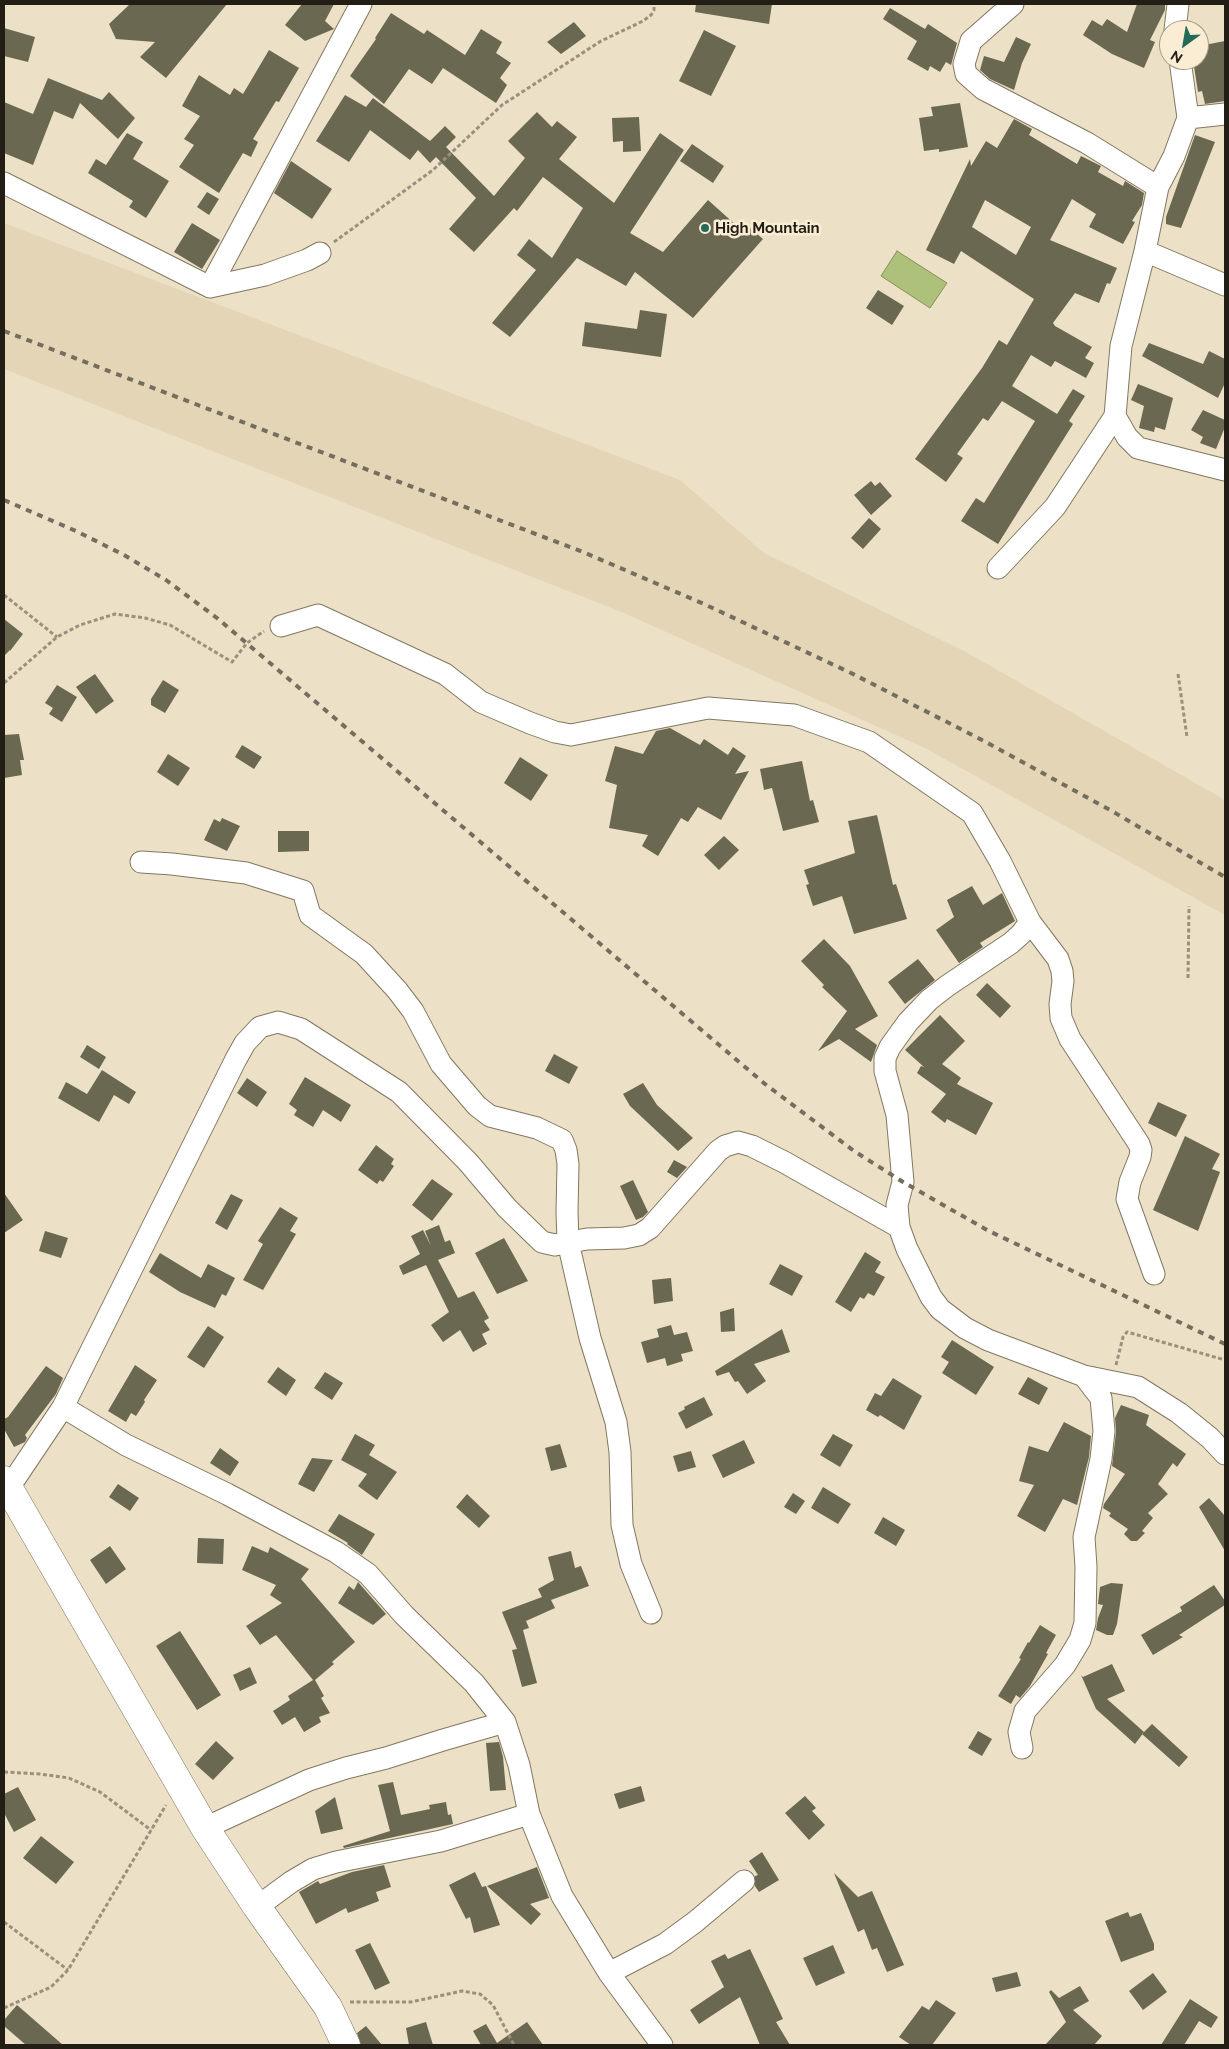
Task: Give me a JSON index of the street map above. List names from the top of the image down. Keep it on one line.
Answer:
{"places":["High Mountain"],"north":"bottom left"}
